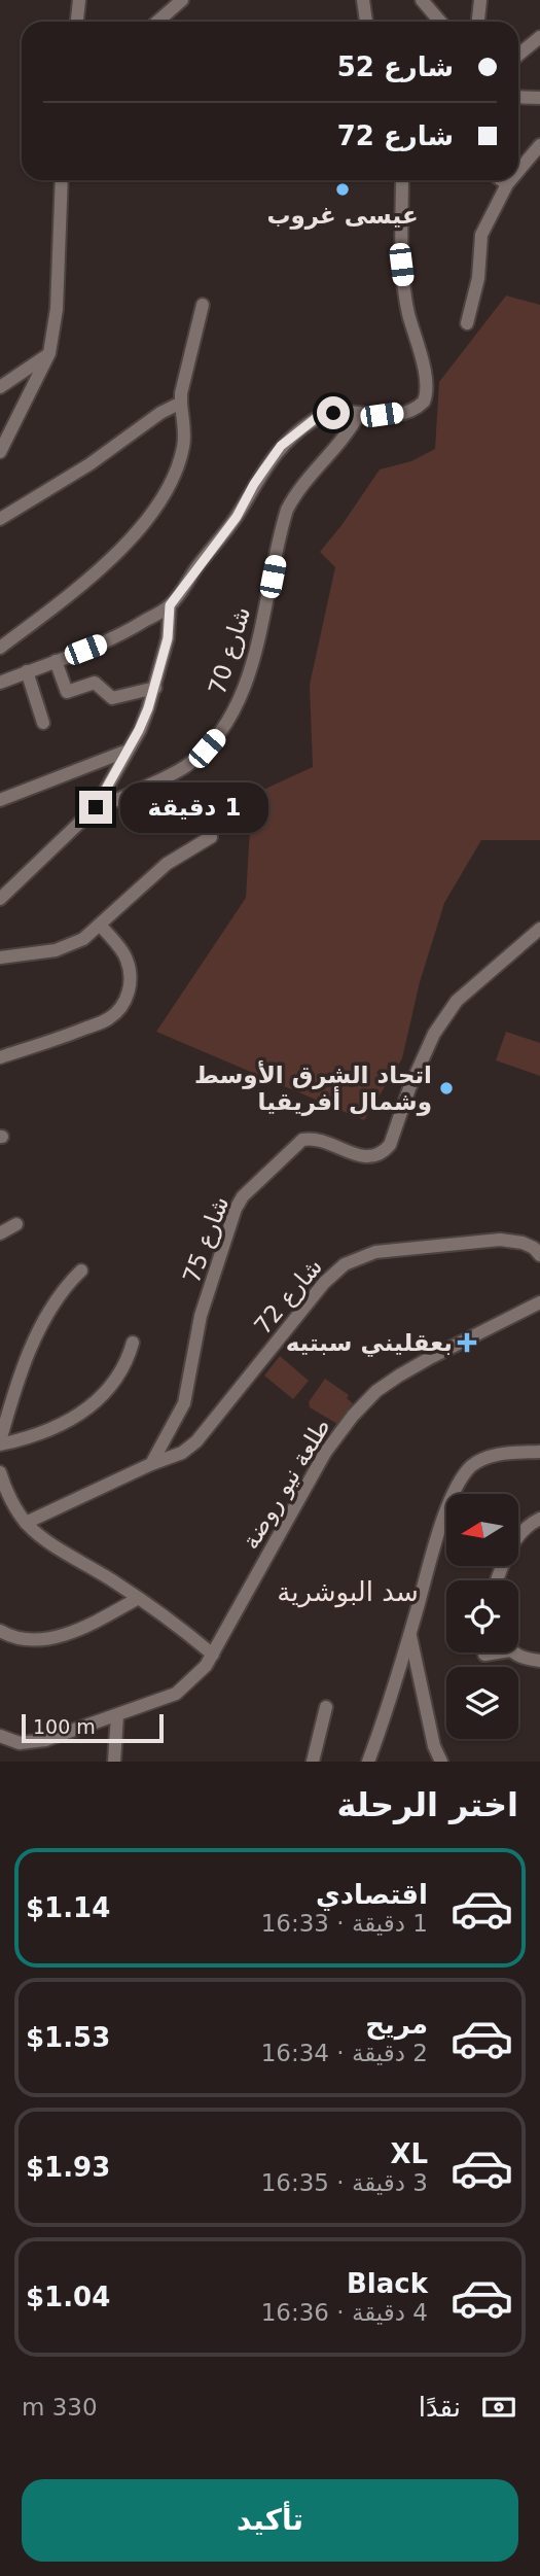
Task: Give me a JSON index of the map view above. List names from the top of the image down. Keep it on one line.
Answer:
{"streets":{"street":["شارع 70","شارع 75","شارع 72","طلعة نيو روضة"]},"crossings":[["شارع 75","شارع 72"]],"districts":["سد البوشرية"],"places":{"other":["عيسى غروب","اتحاد الشرق الأوسط وشمال أفريقيا"],"health":["بعقليني سبتيه"]},"scale_bar":"100 m","north":"left","page":{"banner":["شارع 52","شارع 72"],"bubble":"1 دقيقة","scale":"100 m","heading":"اختر الرحلة","list":[{"name":"اقتصادي","note":"1 دقيقة · 16:33","value":"$1.14"},{"name":"مريح","note":"2 دقيقة · 16:34","value":"$1.53"},{"name":"XL","note":"3 دقيقة · 16:35","value":"$1.93"},{"name":"Black","note":"4 دقيقة · 16:36","value":"$1.04"}],"pay":["نقدًا","330 m"],"buttons":"تأكيد"}}
